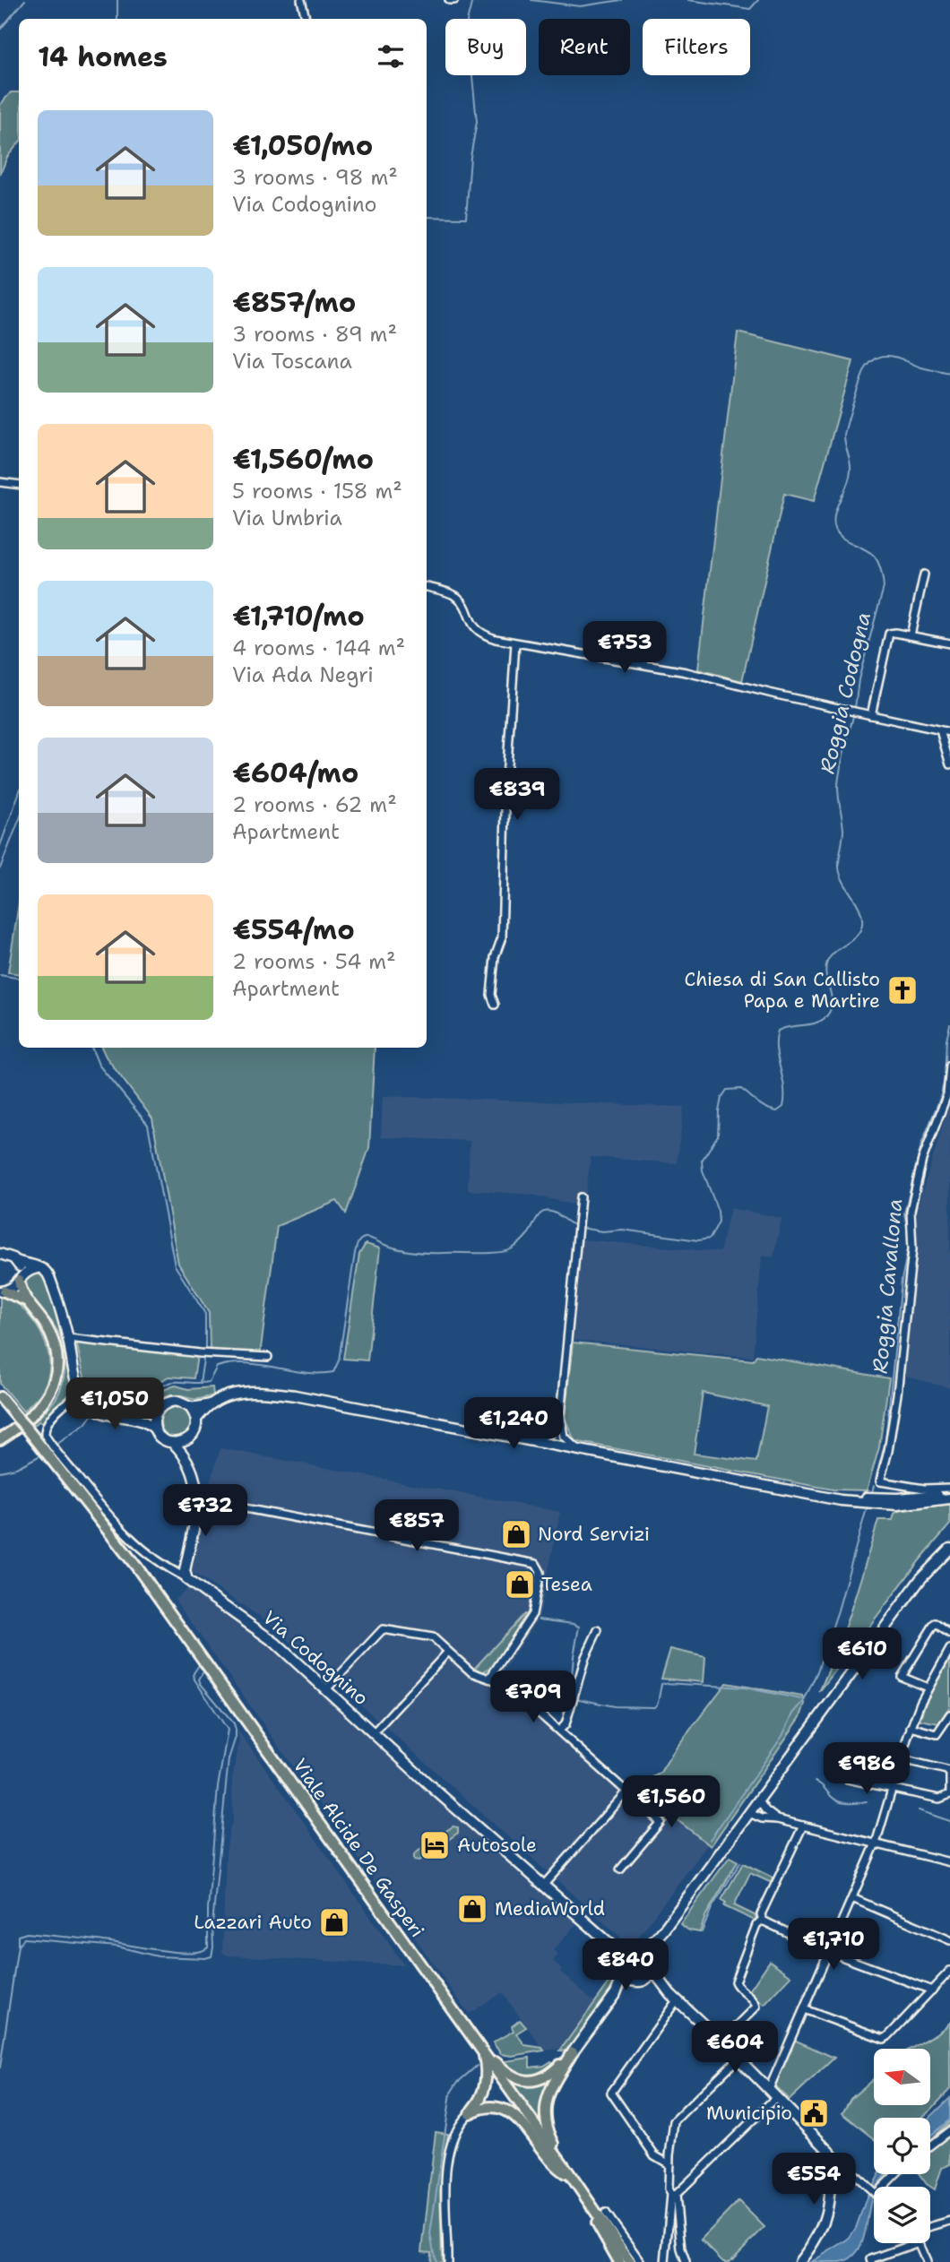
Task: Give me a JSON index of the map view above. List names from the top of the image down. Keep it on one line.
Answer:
{"streets":{"main road":["Viale Alcide De Gasperi"],"street":["Via Codognino"]},"crossings":[["Via Codognino","Viale Alcide De Gasperi"]],"water":["Roggia Codogna","Roggia Cavallona"],"places":{"church":["Chiesa di San Callisto Papa e Martire"],"shop":["Nord Servizi","Tesea","MediaWorld","Lazzari Auto"],"hotel":["Autosole"],"public building":["Municipio"]},"north":"left","page":{"chip":["Buy","Rent","Filters"],"heading":"14 homes","list":[{"name":"€1,050/mo","note":"3 rooms · 98 m² · Via Codognino"},{"name":"€857/mo","note":"3 rooms · 89 m² · Via Toscana"},{"name":"€1,560/mo","note":"5 rooms · 158 m² · Via Umbria"},{"name":"€1,710/mo","note":"4 rooms · 144 m² · Via Ada Negri"},{"name":"€604/mo","note":"2 rooms · 62 m² · Apartment"},{"name":"€554/mo","note":"2 rooms · 54 m² · Apartment"}],"price":["€753","€839","€1,050","€1,240","€732","€857","€610","€709","€986","€1,560","€1,710","€840","€604","€554"]}}
